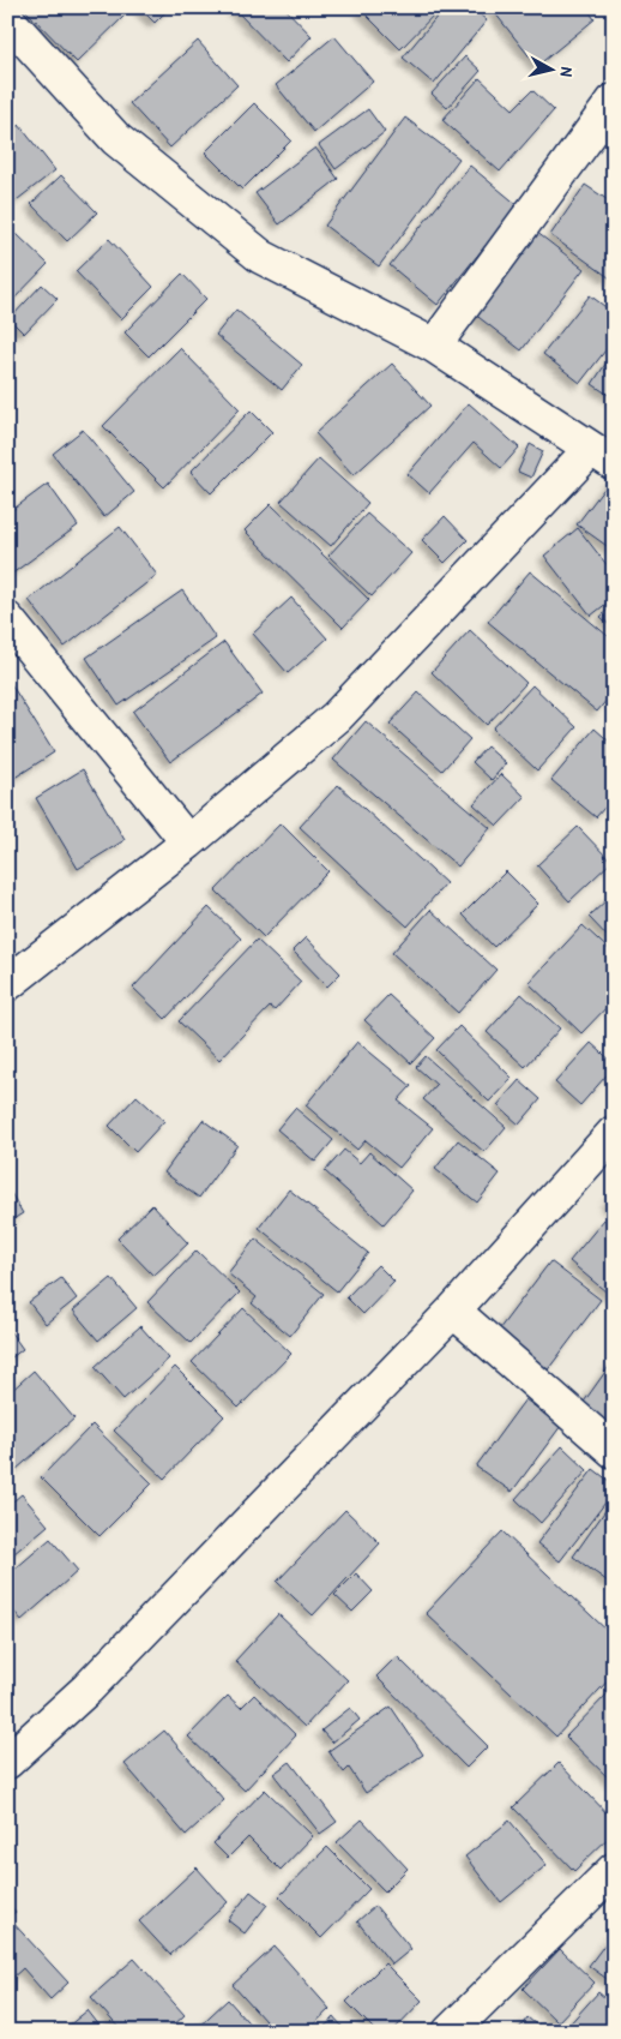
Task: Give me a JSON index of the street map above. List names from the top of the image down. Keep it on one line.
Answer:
{"north":"right"}
